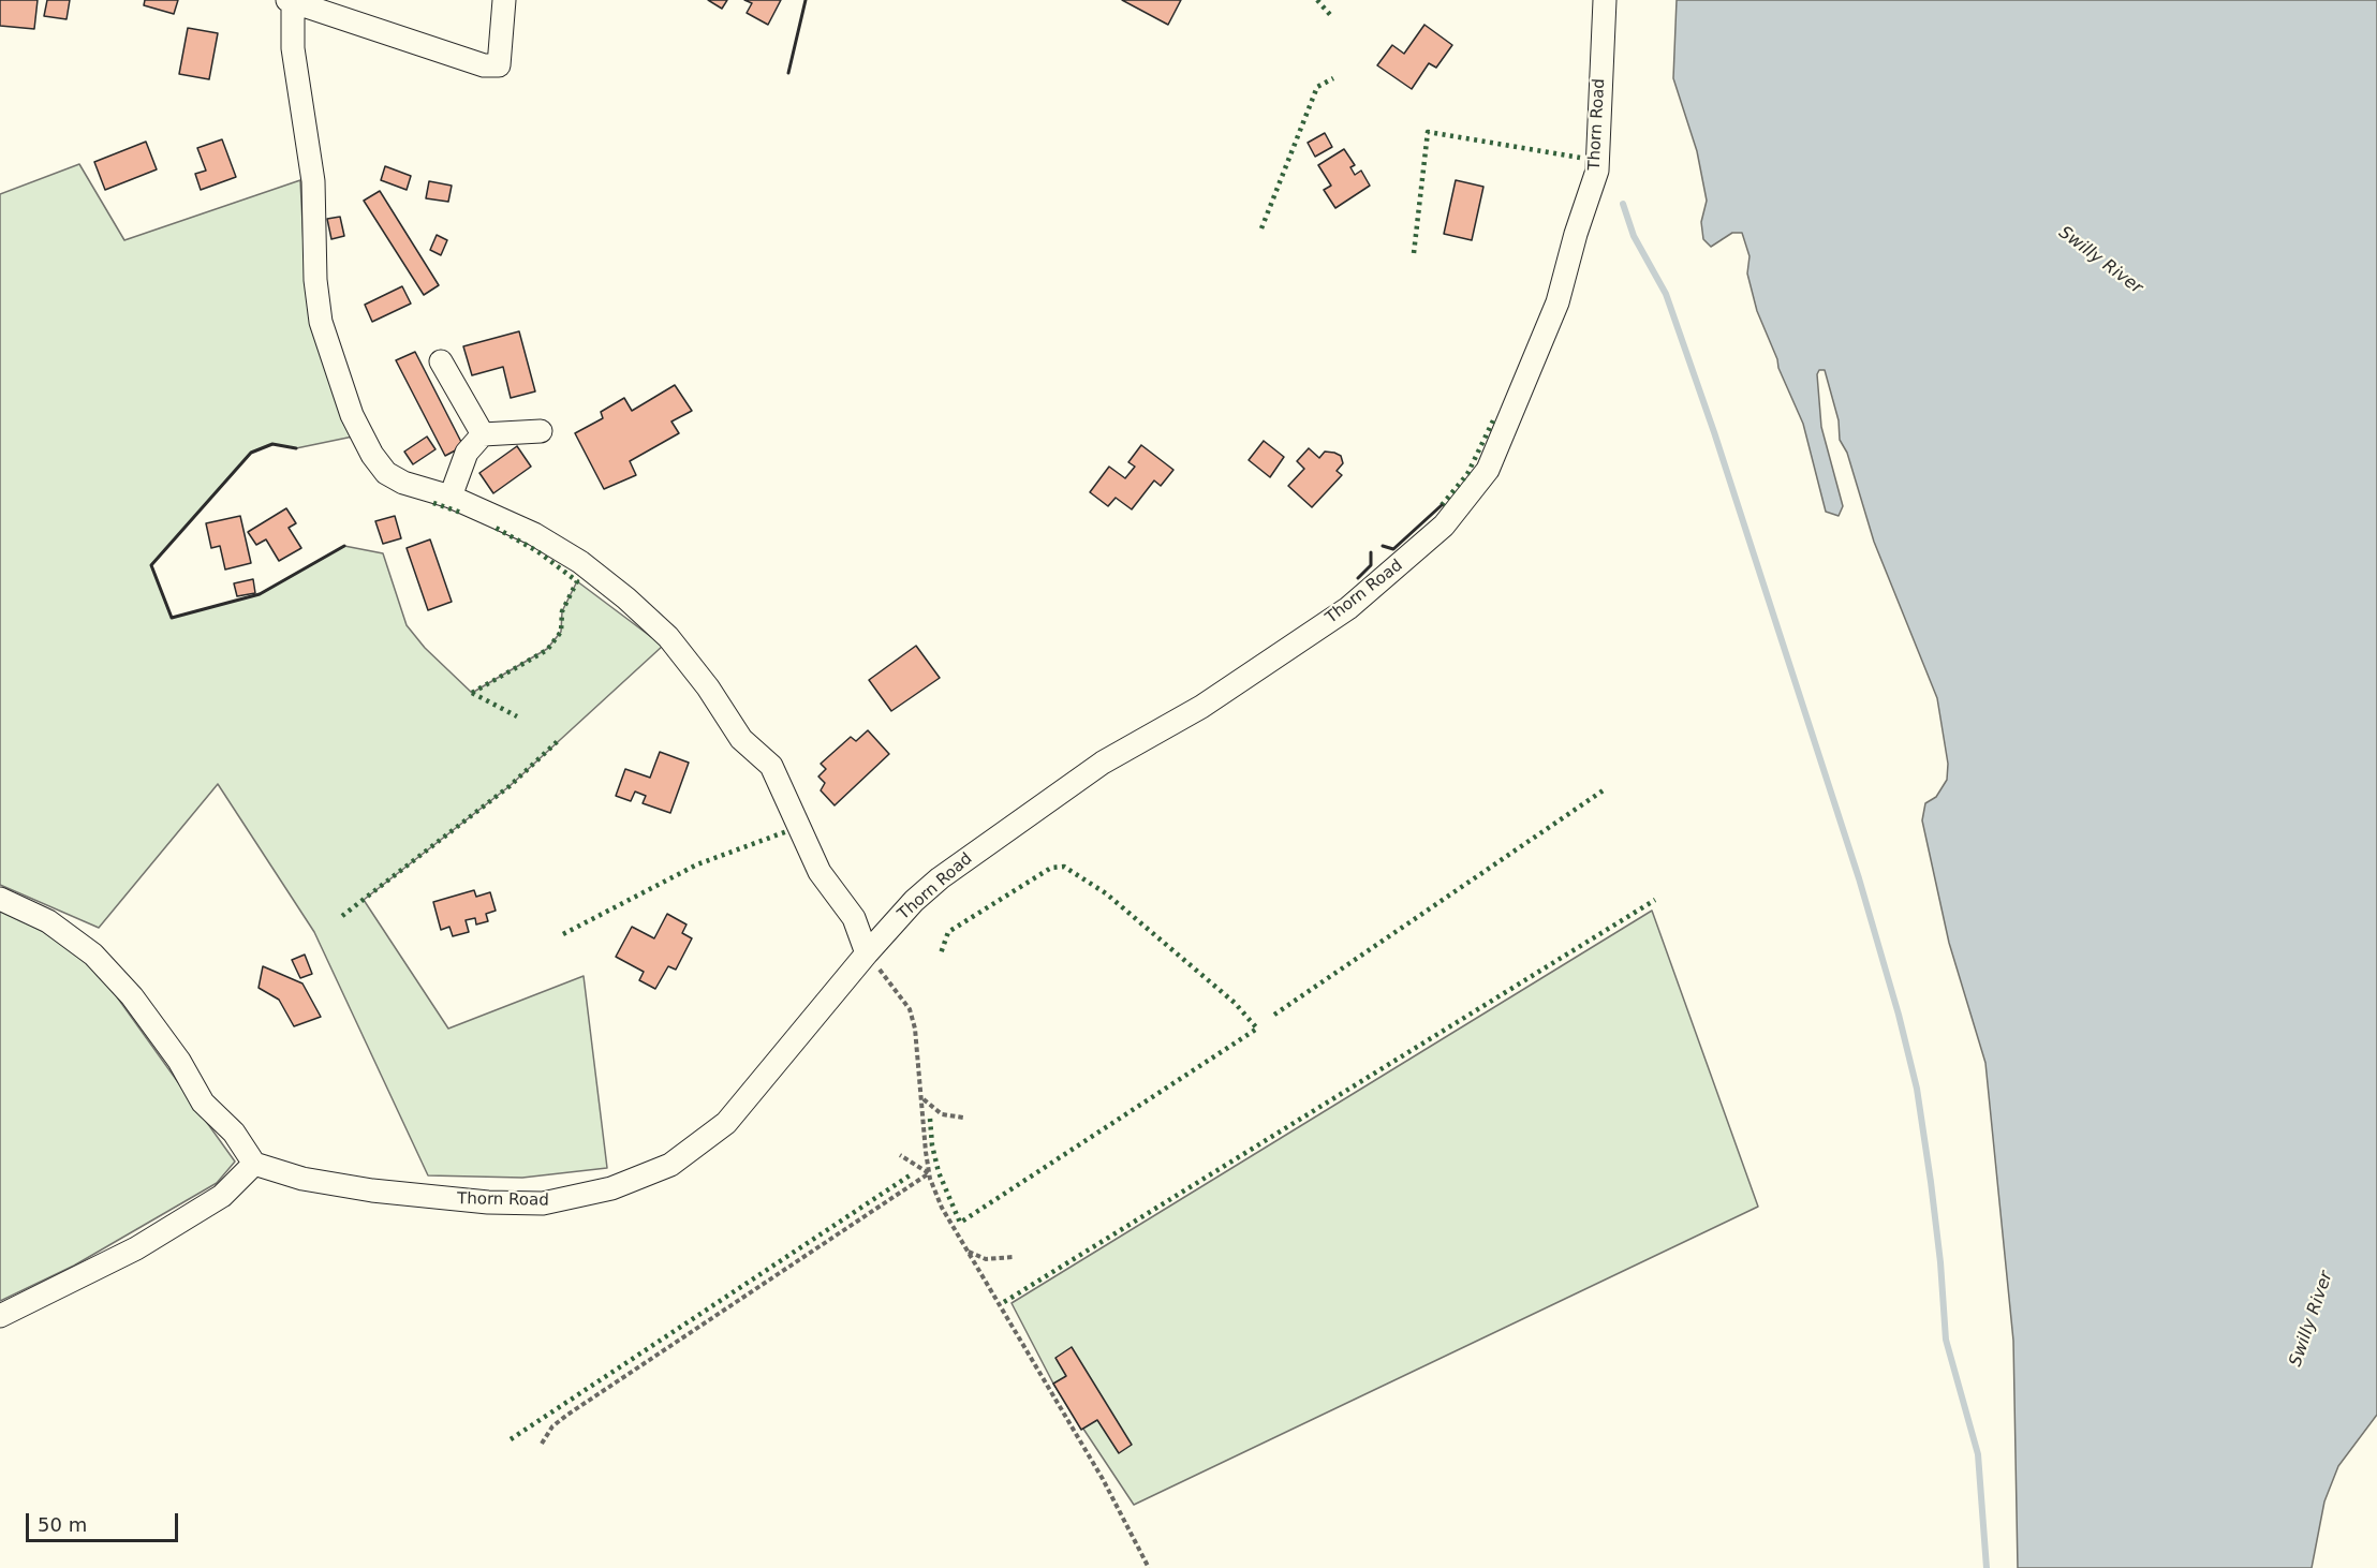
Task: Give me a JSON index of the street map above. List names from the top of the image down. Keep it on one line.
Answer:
{"streets":{"street":["Thorn Road"]},"water":["Swilly River"],"scale_bar":"50 m"}
